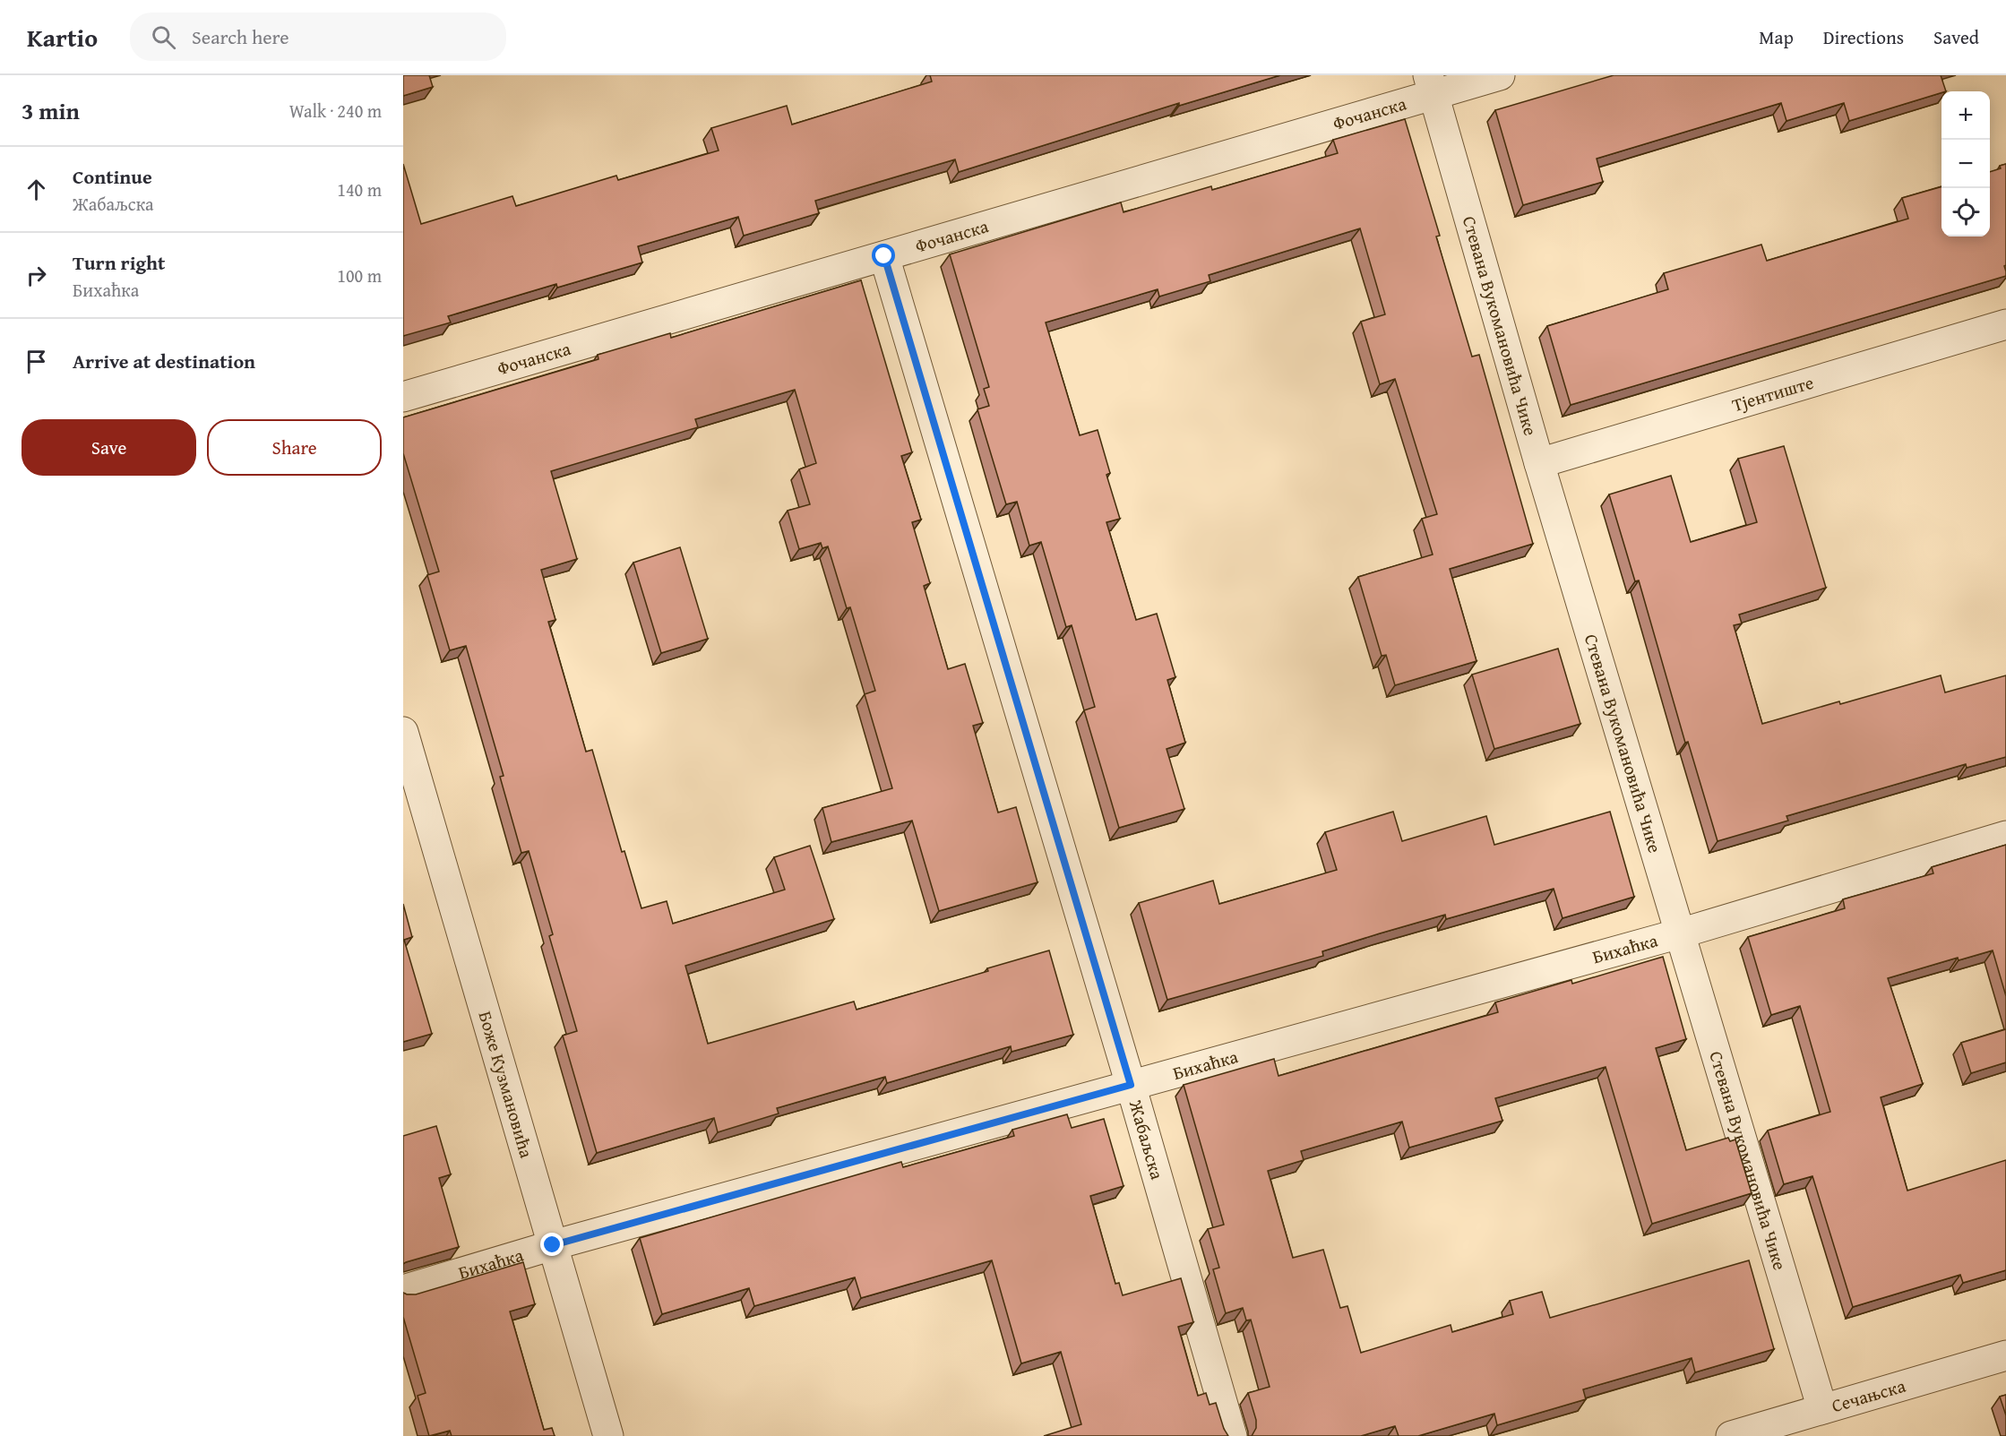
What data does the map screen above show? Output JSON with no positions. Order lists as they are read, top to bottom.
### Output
{
  "streets": {
    "street": [
      "Фочанска",
      "Стевана Вукомановића Чике",
      "Тјентиште",
      "Бихаћка",
      "Боже Кузмановића",
      "Жабаљска",
      "Сечањска"
    ]
  },
  "crossings": [
    ["Фочанска", "Стевана Вукомановића Чике"],
    ["Фочанска", "Жабаљска"],
    ["Стевана Вукомановића Чике", "Тјентиште"],
    ["Стевана Вукомановића Чике", "Бихаћка"],
    ["Стевана Вукомановића Чике", "Сечањска"],
    ["Бихаћка", "Боже Кузмановића"],
    ["Бихаћка", "Жабаљска"]
  ],
  "page": {
    "header": "Kartio",
    "search": "Search here",
    "nav": ["Map", "Directions", "Saved"],
    "heading": ["3 min", "Walk · 240 m"],
    "map_buttons": ["+", "−"],
    "list": [
      ["Continue", "Жабаљска", "140 m"],
      ["Turn right", "Бихаћка", "100 m"],
      "Arrive at destination"
    ],
    "buttons": ["Save", "Share"]
  }
}
